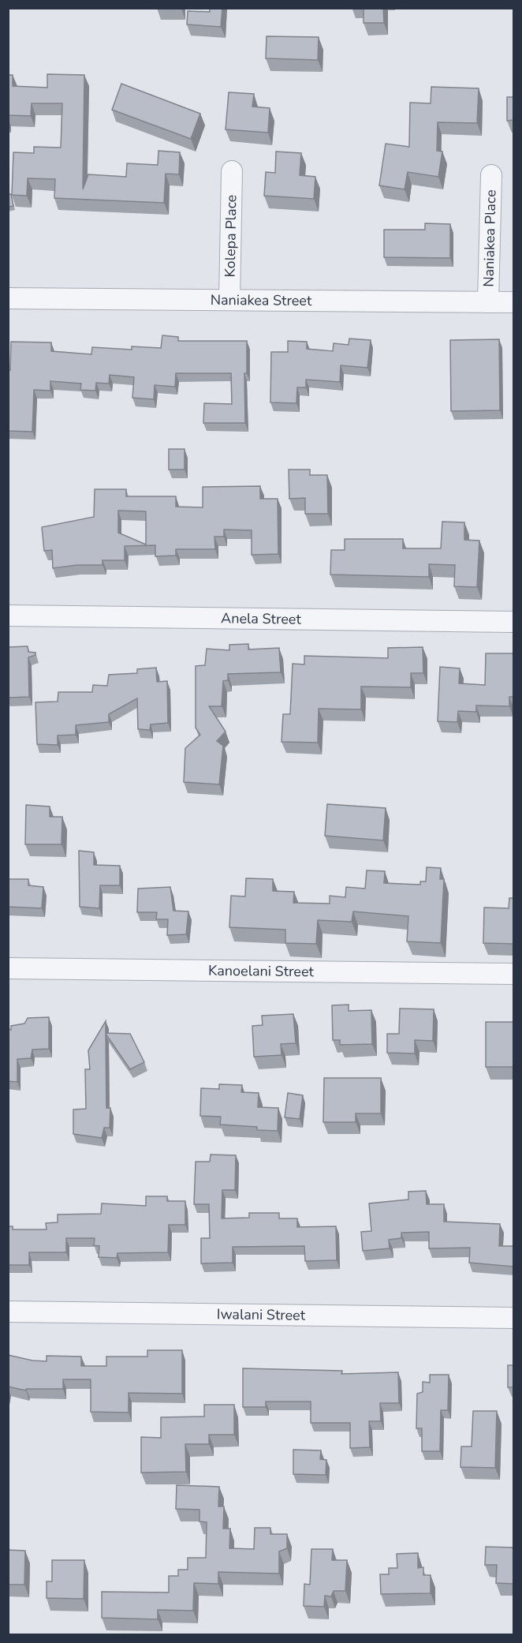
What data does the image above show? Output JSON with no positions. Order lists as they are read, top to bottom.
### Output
{
  "streets": {
    "street": [
      "Kolepa Place",
      "Naniakea Place",
      "Naniakea Street",
      "Anela Street",
      "Kanoelani Street",
      "Iwalani Street"
    ]
  },
  "crossings": [
    ["Kolepa Place", "Naniakea Street"],
    ["Naniakea Place", "Naniakea Street"]
  ]
}
